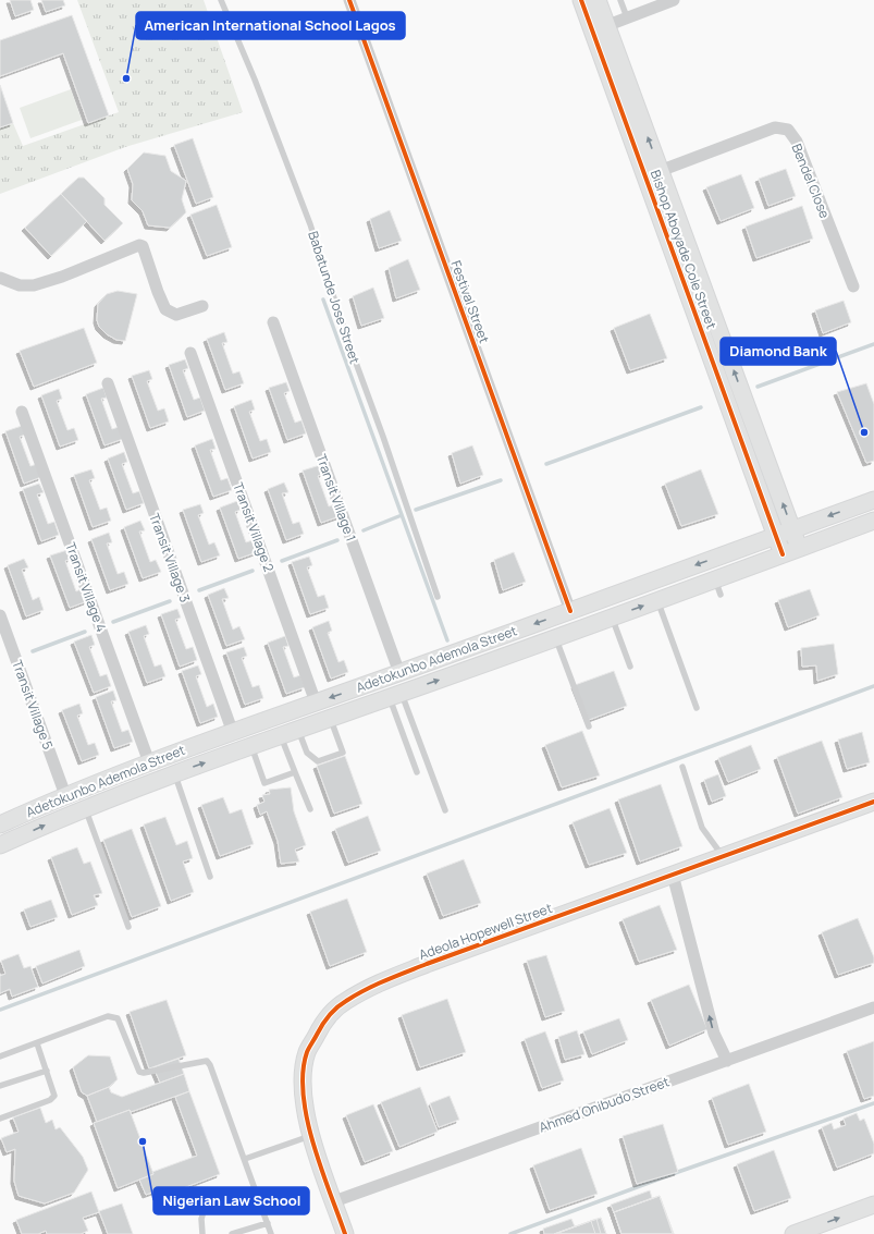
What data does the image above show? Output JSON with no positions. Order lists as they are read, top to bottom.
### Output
{
  "streets": {
    "street": [
      "Bendel Close",
      "Bishop Aboyade Cole Street",
      "Festival Street",
      "Transit Village 1",
      "Transit Village 2",
      "Transit Village 3",
      "Transit Village 4",
      "Adetokunbo Ademola Street",
      "Transit Village 5",
      "Adeola Hopewell Street",
      "Ahmed Onibudo Street"
    ],
    "lane": ["Babatunde Jose Street"]
  },
  "crossings": [
    ["Bendel Close", "Bishop Aboyade Cole Street"],
    ["Bishop Aboyade Cole Street", "Adetokunbo Ademola Street"],
    ["Festival Street", "Adetokunbo Ademola Street"],
    ["Transit Village 1", "Adetokunbo Ademola Street"],
    ["Transit Village 2", "Adetokunbo Ademola Street"],
    ["Transit Village 3", "Adetokunbo Ademola Street"],
    ["Transit Village 4", "Adetokunbo Ademola Street"],
    ["Adetokunbo Ademola Street", "Transit Village 5"],
    ["Adeola Hopewell Street", "Ahmed Onibudo Street"]
  ],
  "places": ["American International School Lagos", "Diamond Bank", "Nigerian Law School"]
}
